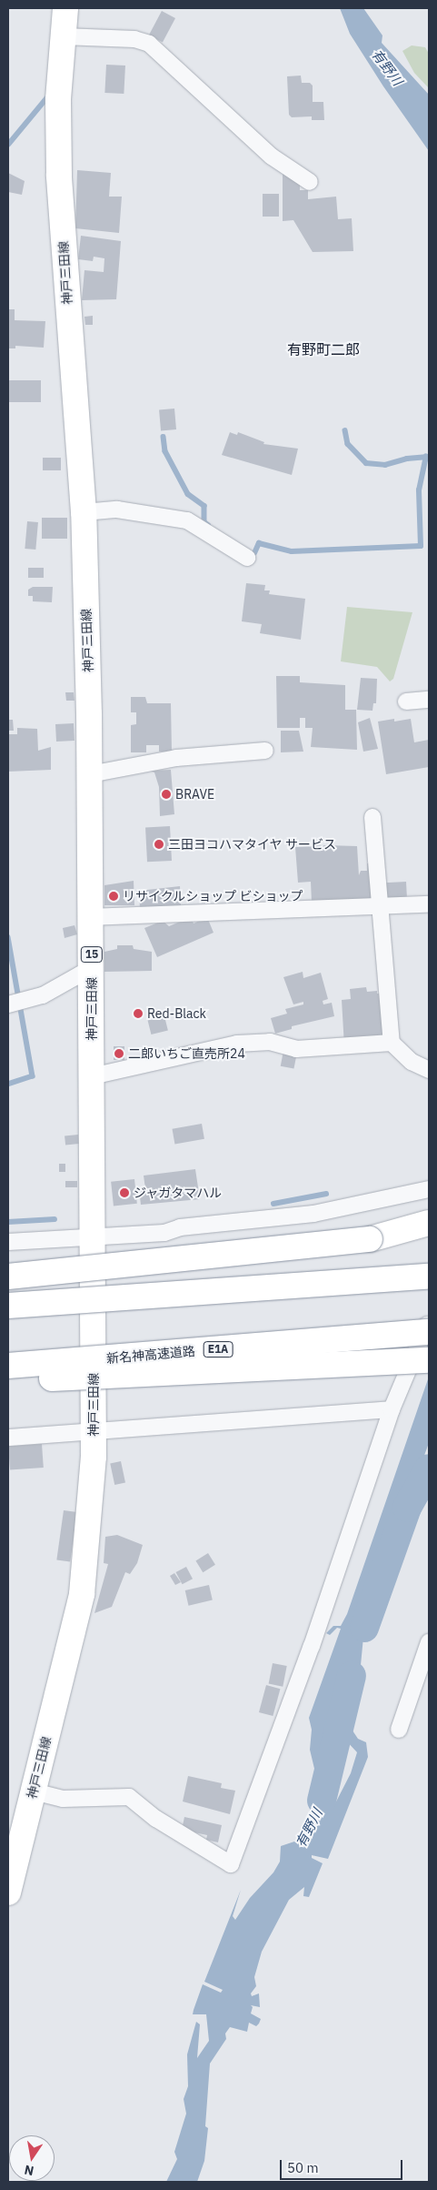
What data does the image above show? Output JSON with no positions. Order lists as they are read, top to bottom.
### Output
{
  "streets": {
    "main road": [
      "神戸三田線",
      "15",
      "E1A",
      "新名神高速道路"
    ]
  },
  "districts": ["有野町二郎"],
  "water": ["有野川"],
  "places": [
    "BRAVE",
    "三田ヨコハマタイヤ サービス",
    "リサイクルショップ ビショップ",
    "Red-Black",
    "二郎いちご直売所24",
    "ジャガタマハル"
  ],
  "scale_bar": "50 m",
  "north": "bottom"
}
